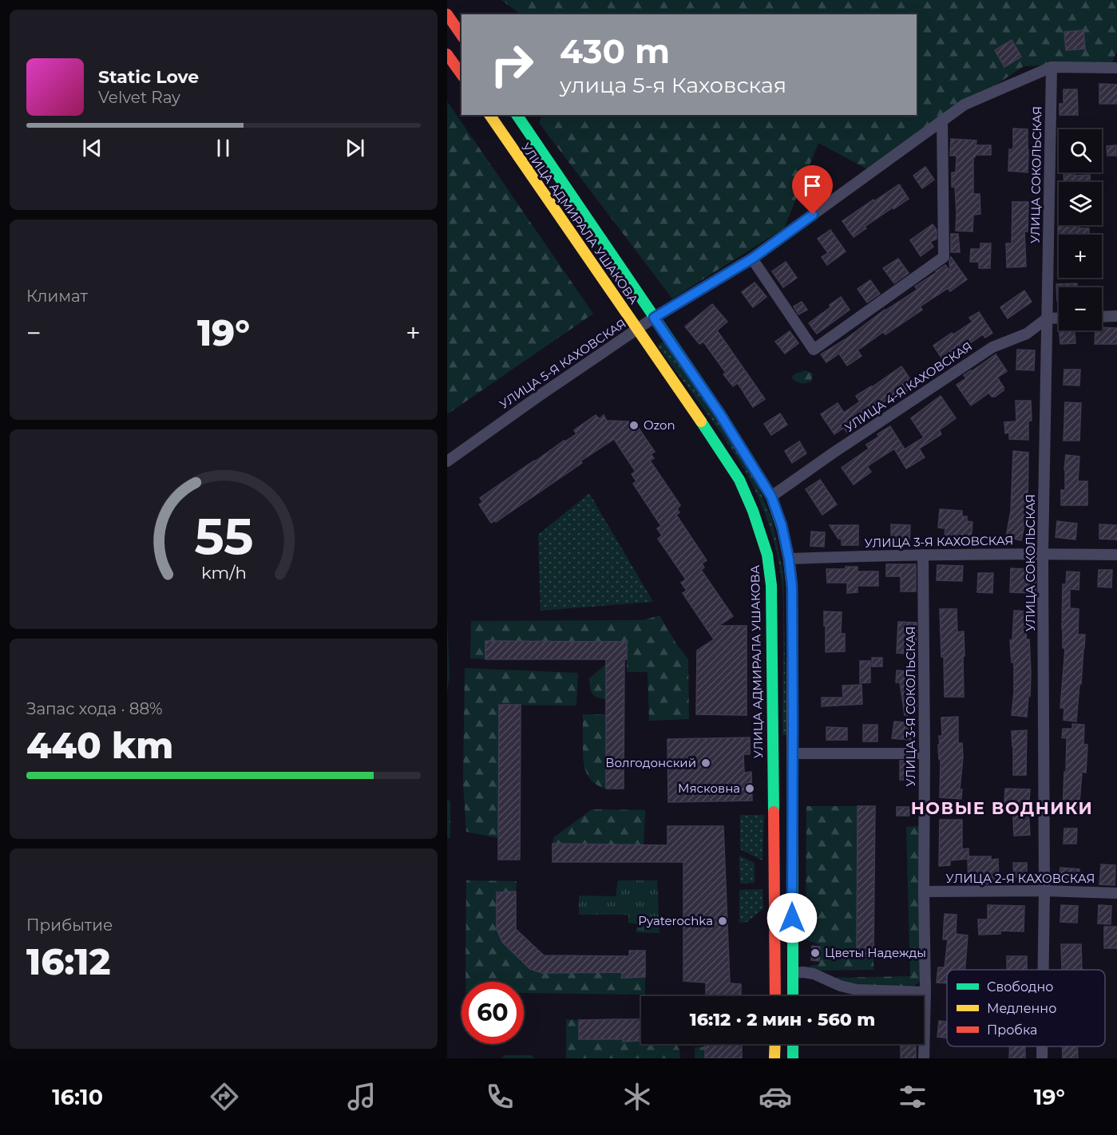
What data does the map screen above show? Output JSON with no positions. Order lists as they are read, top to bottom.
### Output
{
  "streets": {
    "main road": ["УЛИЦА АДМИРАЛА УШАКОВА"],
    "street": [
      "УЛИЦА СОКОЛЬСКАЯ",
      "УЛИЦА 5-Я КАХОВСКАЯ",
      "УЛИЦА 4-Я КАХОВСКАЯ",
      "УЛИЦА 3-Я КАХОВСКАЯ",
      "УЛИЦА 3-Я СОКОЛЬСКАЯ",
      "УЛИЦА 2-Я КАХОВСКАЯ"
    ]
  },
  "crossings": [
    ["УЛИЦА СОКОЛЬСКАЯ", "УЛИЦА 5-Я КАХОВСКАЯ"],
    ["УЛИЦА СОКОЛЬСКАЯ", "УЛИЦА 4-Я КАХОВСКАЯ"],
    ["УЛИЦА СОКОЛЬСКАЯ", "УЛИЦА 3-Я КАХОВСКАЯ"],
    ["УЛИЦА СОКОЛЬСКАЯ", "УЛИЦА 2-Я КАХОВСКАЯ"],
    ["УЛИЦА АДМИРАЛА УШАКОВА", "УЛИЦА 5-Я КАХОВСКАЯ"],
    ["УЛИЦА АДМИРАЛА УШАКОВА", "УЛИЦА 4-Я КАХОВСКАЯ"],
    ["УЛИЦА АДМИРАЛА УШАКОВА", "УЛИЦА 3-Я КАХОВСКАЯ"],
    ["УЛИЦА 3-Я КАХОВСКАЯ", "УЛИЦА 3-Я СОКОЛЬСКАЯ"],
    ["УЛИЦА 3-Я СОКОЛЬСКАЯ", "УЛИЦА 2-Я КАХОВСКАЯ"]
  ],
  "districts": ["НОВЫЕ ВОДНИКИ"],
  "places": [
    "Ozon",
    "Волгодонский",
    "Мясковна",
    "Pyaterochka",
    "Цветы Надежды"
  ],
  "legend": ["Свободно", "Медленно", "Пробка"],
  "page": {
    "turn": ["430 m", "улица 5-я Каховская"],
    "song": ["Static Love", "Velvet Ray"],
    "map_buttons": ["+", "−"],
    "tile": [
      "Климат",
      ["Запас хода · 88%", "440 km"],
      ["Прибытие", "16:12"]
    ],
    "heat": ["−", "19°", "+"],
    "limit": "60",
    "trip": "16:12 · 2 мин · 560 m",
    "tabs": ["16:10", "19°"],
    "gauge": ["55", "km/h"]
  }
}
